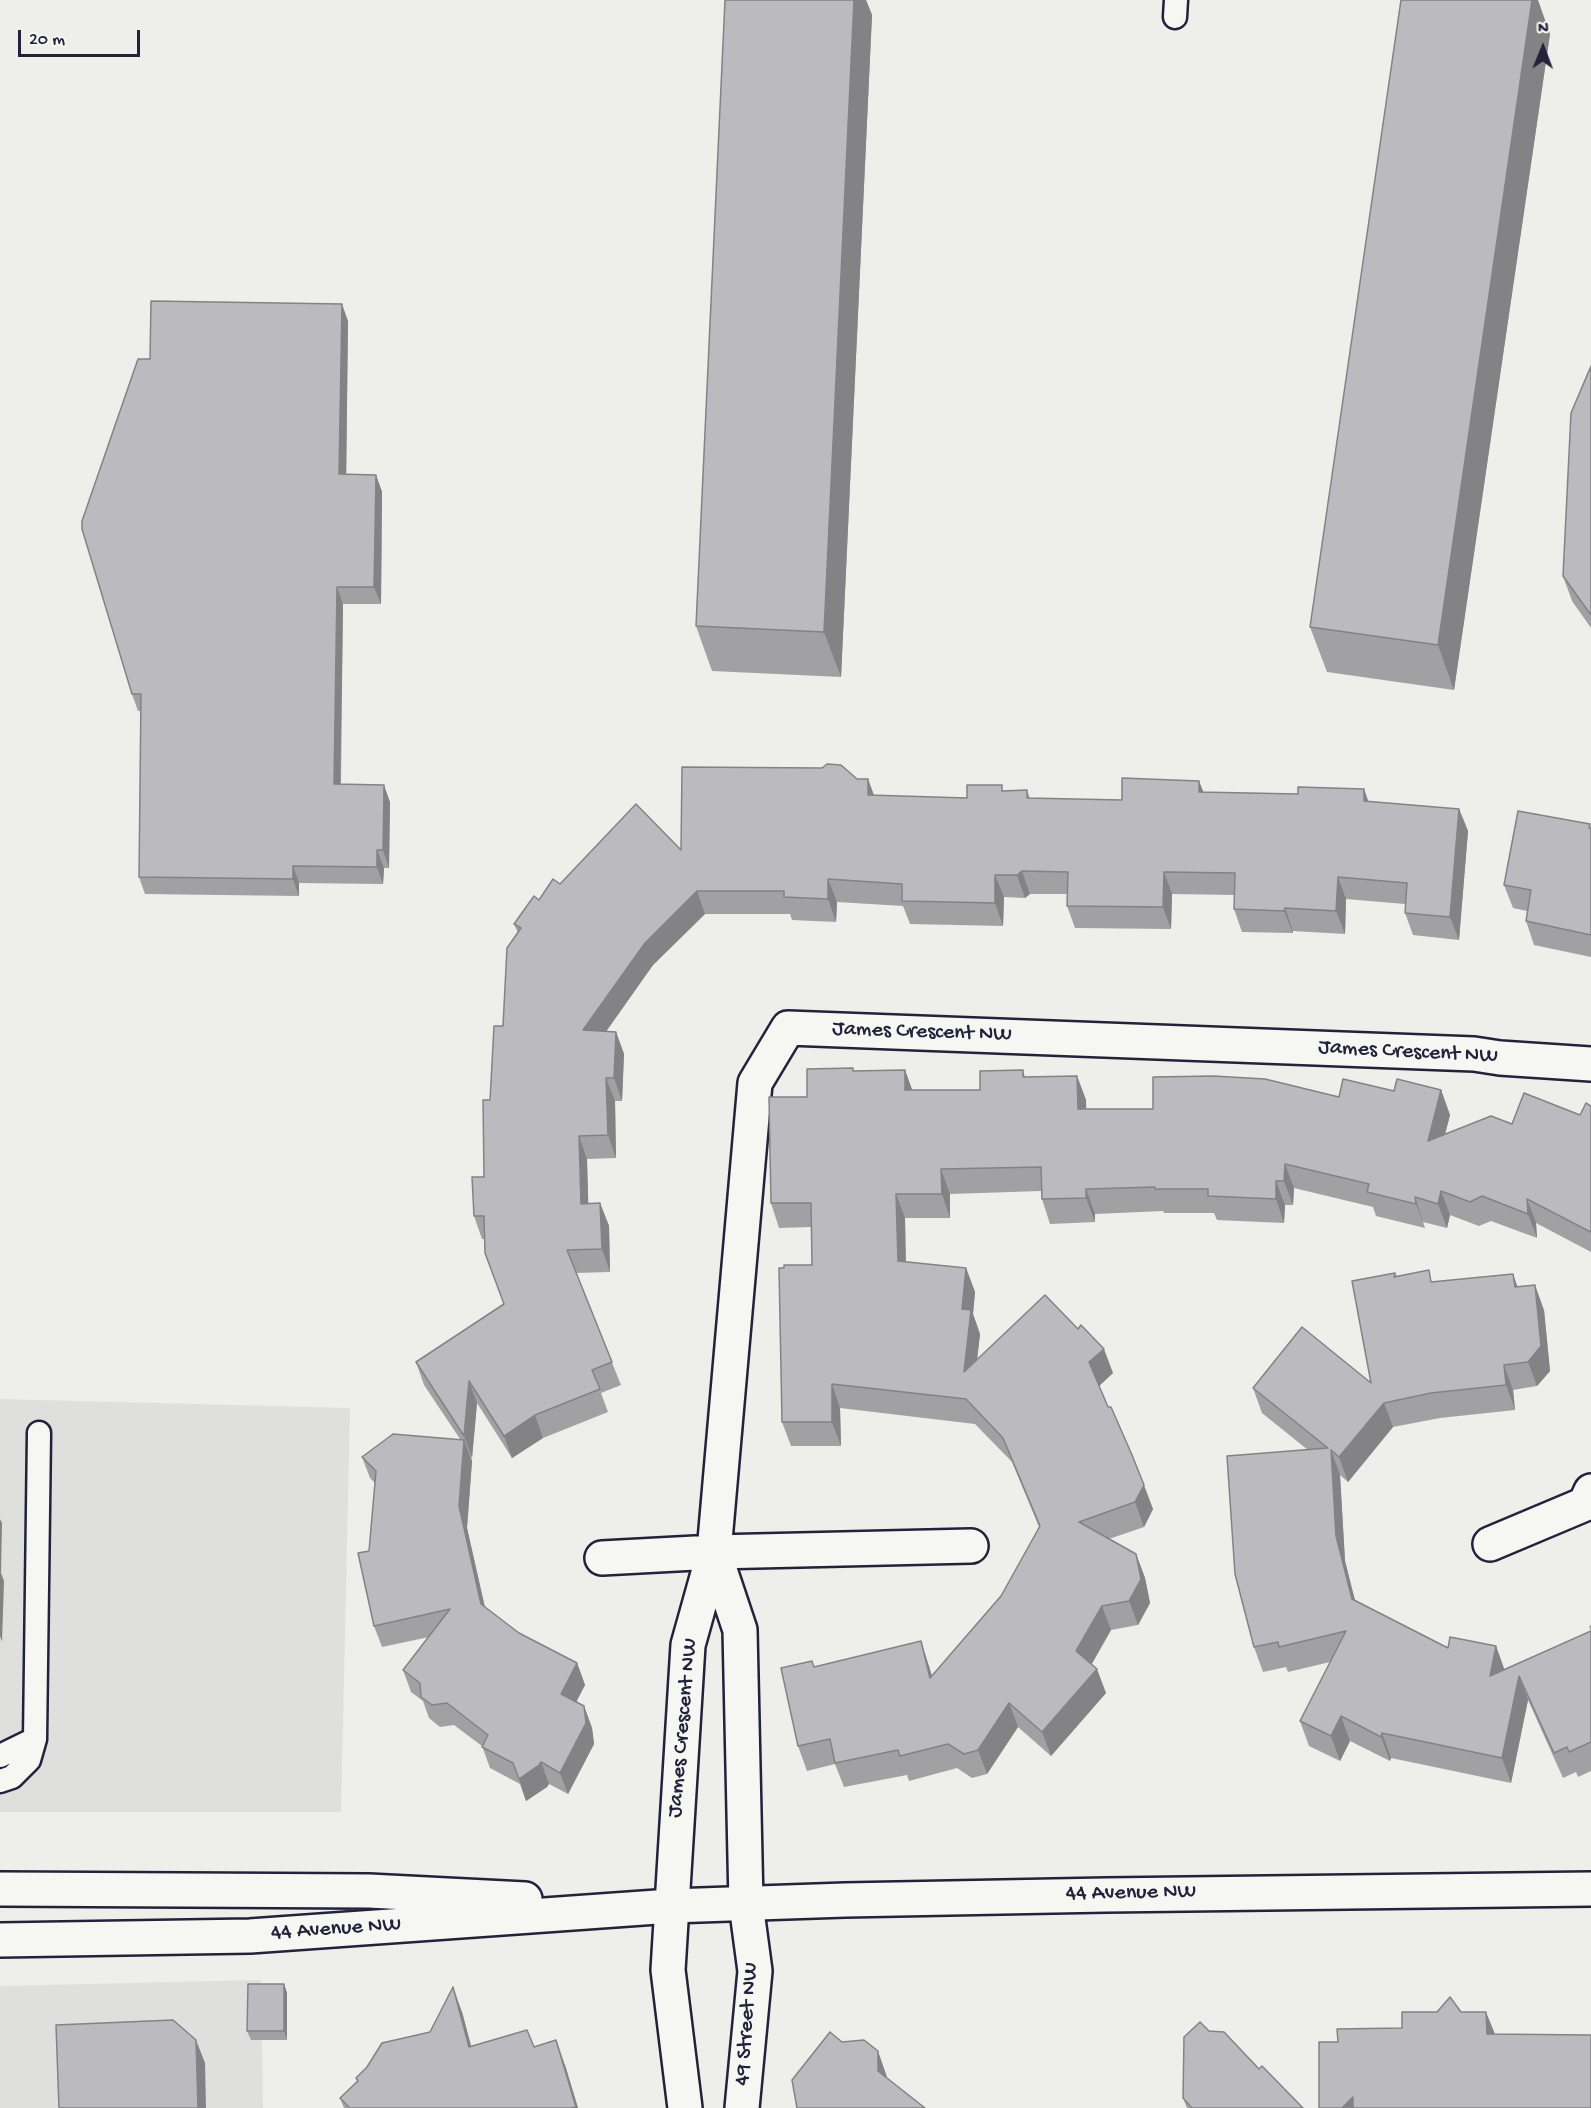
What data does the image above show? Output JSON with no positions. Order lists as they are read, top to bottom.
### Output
{
  "streets": {
    "street": ["James Crescent NW", "44 Avenue NW", "49 Street NW"]
  },
  "crossings": [
    ["James Crescent NW", "44 Avenue NW"],
    ["James Crescent NW", "49 Street NW"],
    ["44 Avenue NW", "49 Street NW"]
  ],
  "scale_bar": "20 m",
  "north": "top"
}
